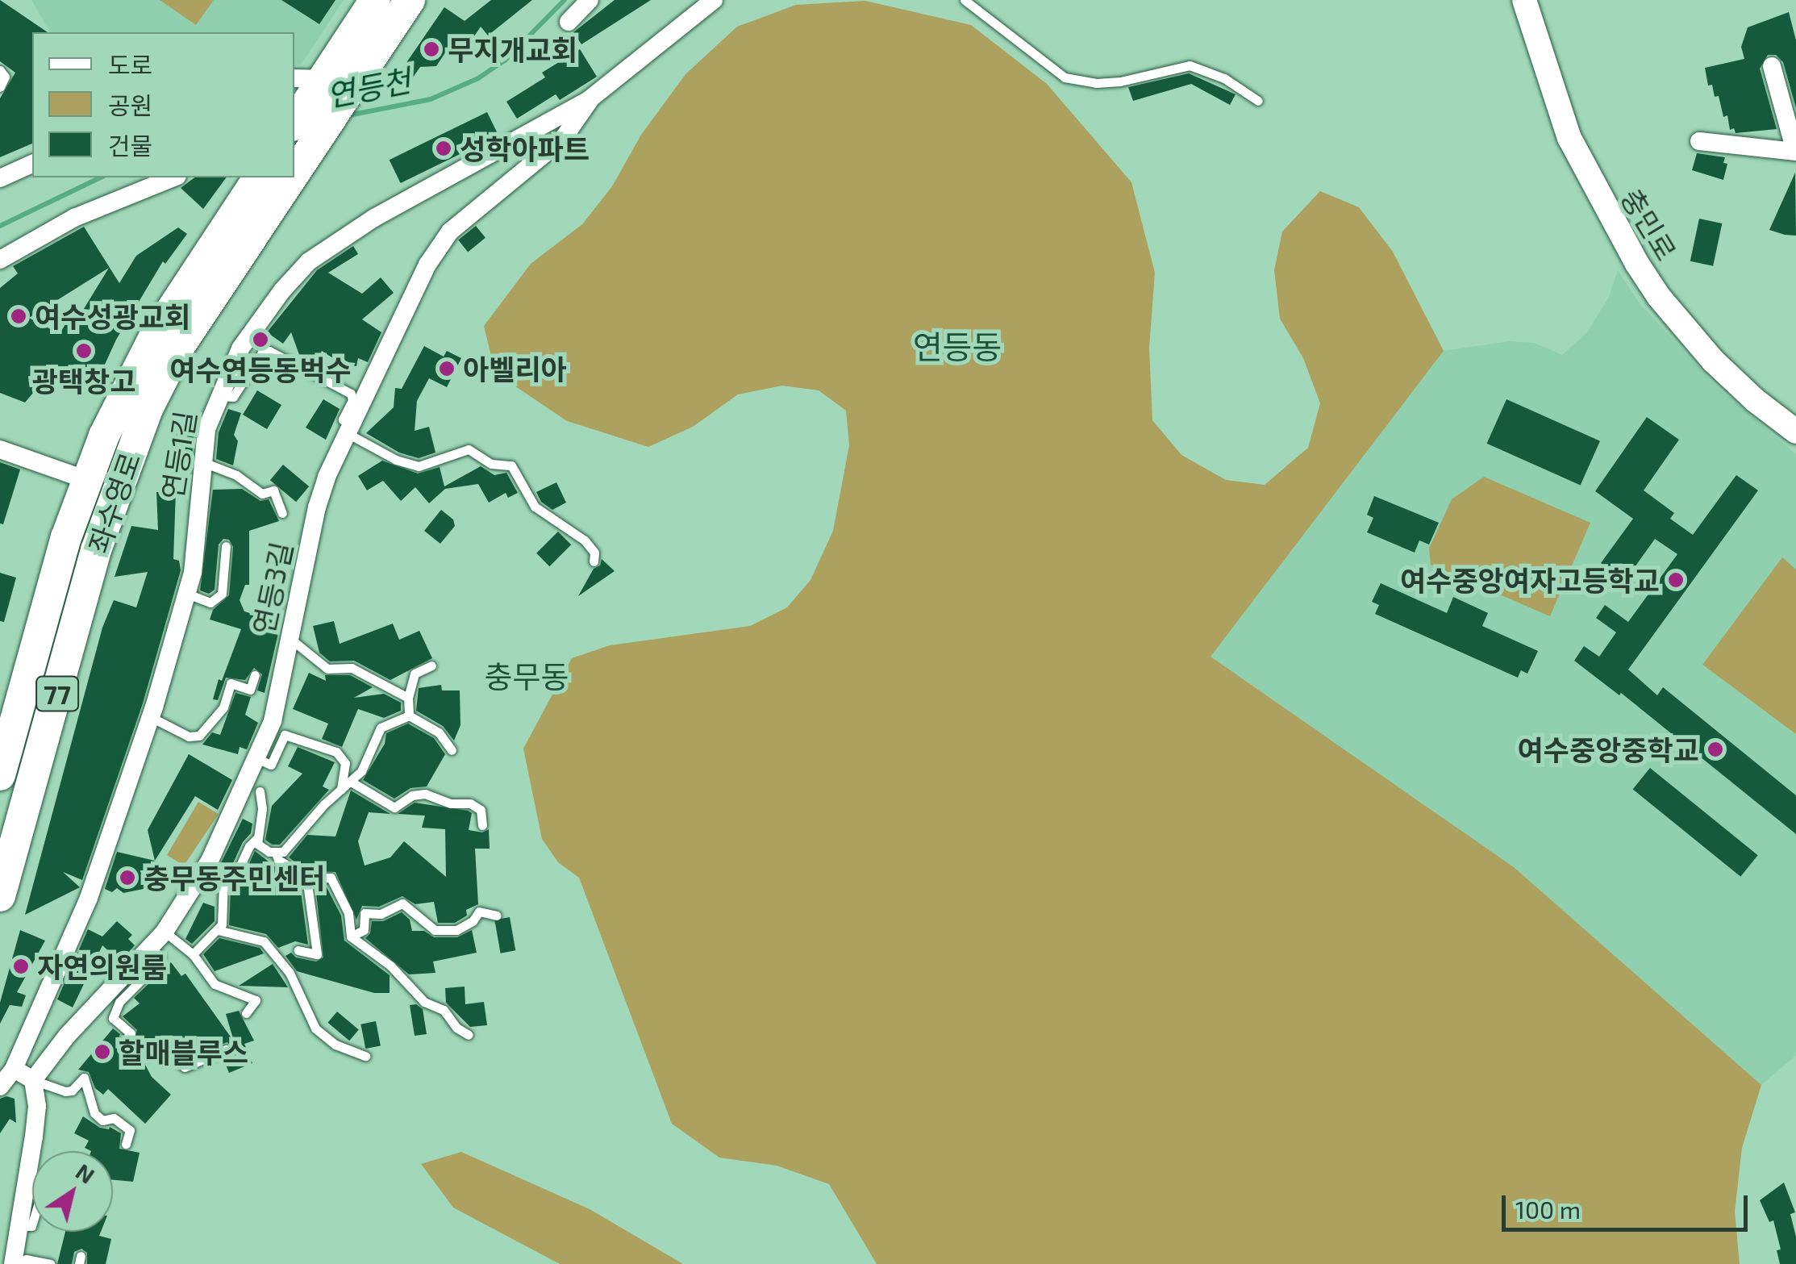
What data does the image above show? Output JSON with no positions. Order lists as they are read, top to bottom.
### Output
{
  "streets": {
    "main road": ["좌수영로", "77"],
    "street": ["충민로", "연등1길", "연등3길"]
  },
  "crossings": [
    ["연등1길", "연등3길"]
  ],
  "districts": ["연등동", "충무동"],
  "water": ["연등천"],
  "places": [
    "무지개교회",
    "성학아파트",
    "여수성광교회",
    "여수연등동벅수",
    "광택창고",
    "아벨리아",
    "여수중앙여자고등학교",
    "여수중앙중학교",
    "충무동주민센터",
    "자연의원룸",
    "할매블루스"
  ],
  "legend": ["도로", "공원", "건물"],
  "scale_bar": "100 m",
  "north": "top right"
}
